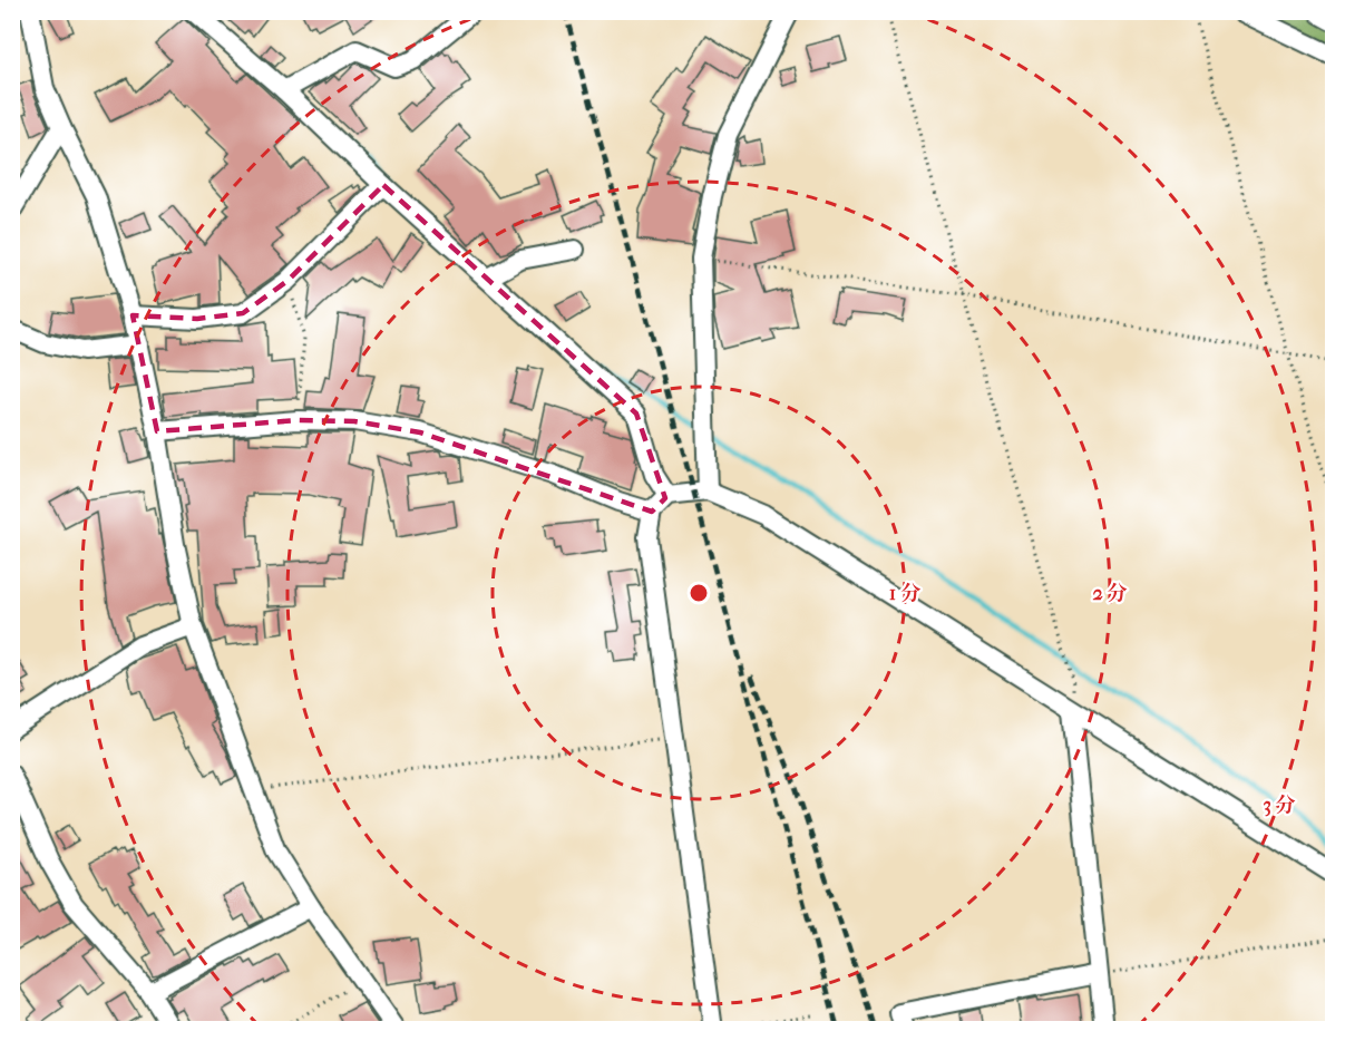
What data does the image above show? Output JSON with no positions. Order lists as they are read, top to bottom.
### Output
{
  "rings": ["1 分", "2 分", "3 分"]
}
